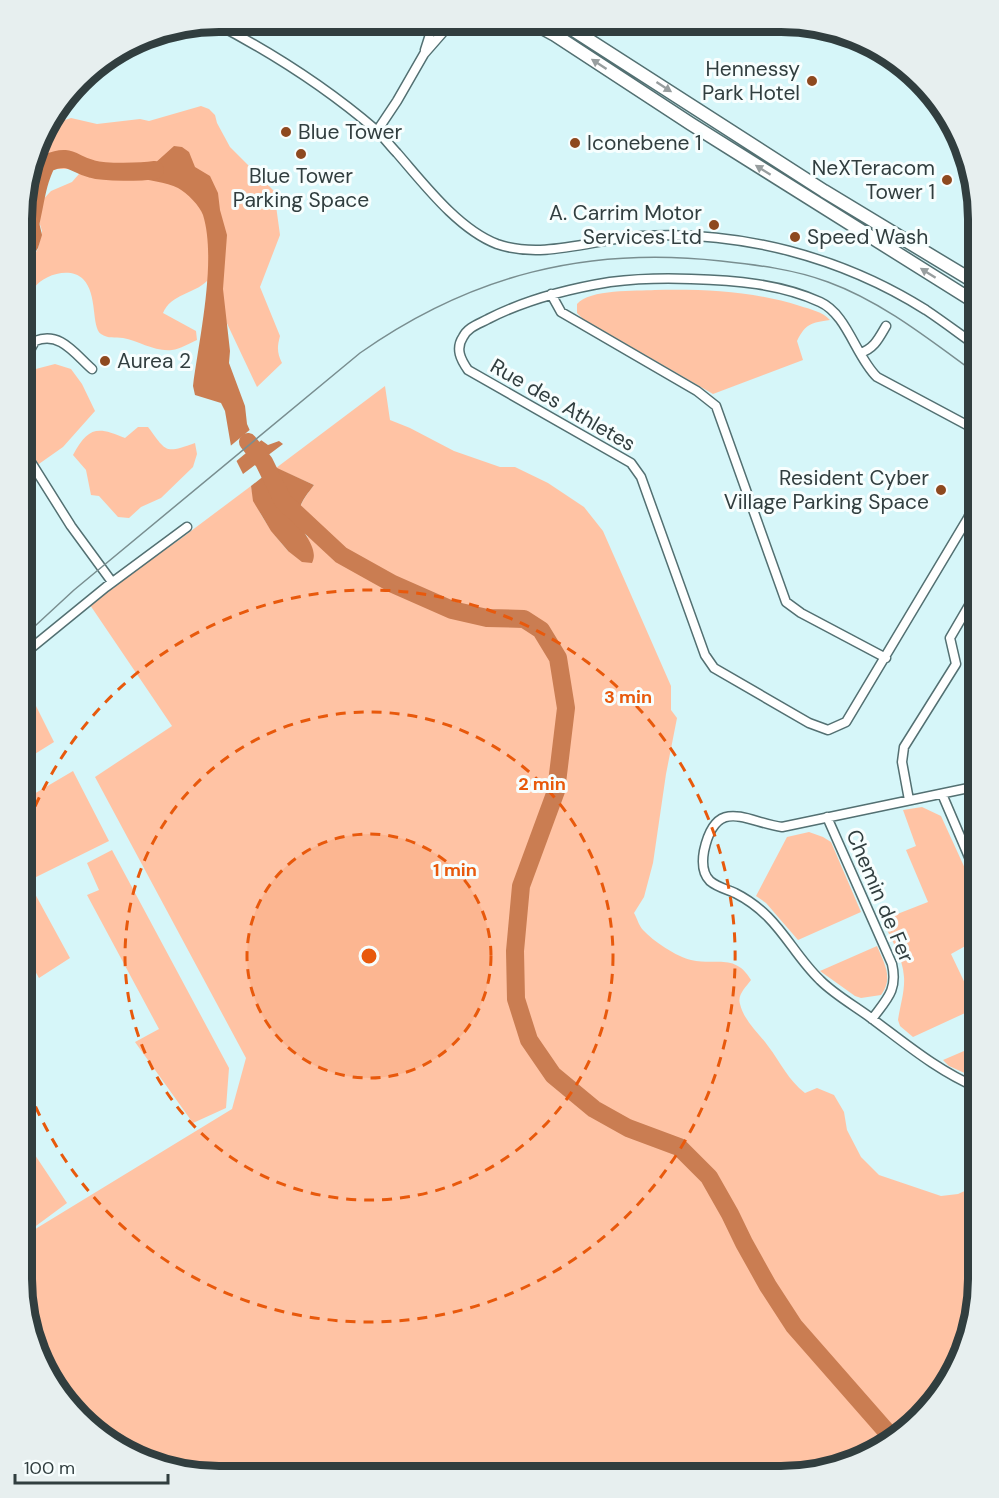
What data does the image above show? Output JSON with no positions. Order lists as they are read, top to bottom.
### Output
{
  "streets": {
    "street": ["Rue des Athletes", "Chemin de Fer"]
  },
  "places": [
    "Hennessy Park Hotel",
    "Blue Tower",
    "Iconebene 1",
    "Blue Tower Parking Space",
    "NeXTeracom Tower 1",
    "A. Carrim Motor Services Ltd",
    "Speed Wash",
    "Aurea 2",
    "Resident Cyber Village Parking Space"
  ],
  "scale_bar": "100 m",
  "rings": ["3 min", "2 min", "1 min"]
}
